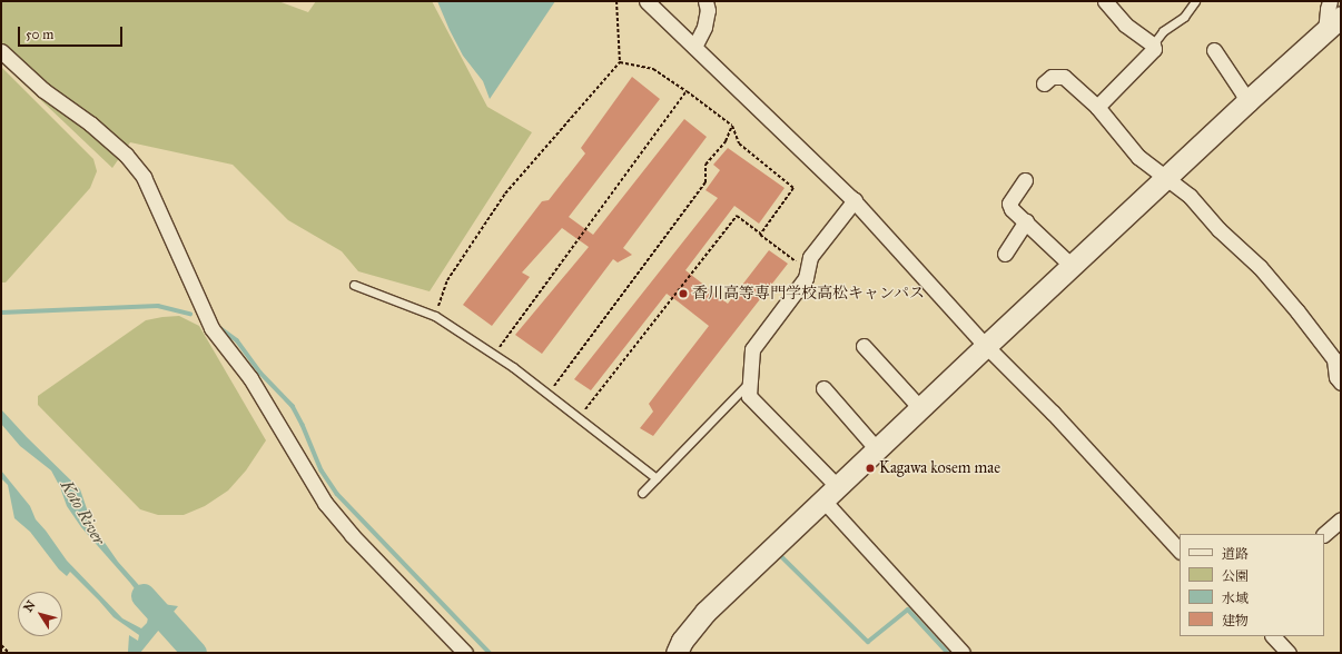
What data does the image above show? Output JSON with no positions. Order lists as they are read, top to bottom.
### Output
{
  "water": ["Koto River"],
  "places": ["香川高等専門学校高松キャンパス", "Kagawa kosem mae"],
  "legend": [
    "道路",
    "公園",
    "水域",
    "建物"
  ],
  "scale_bar": "50 m",
  "north": "top left"
}
